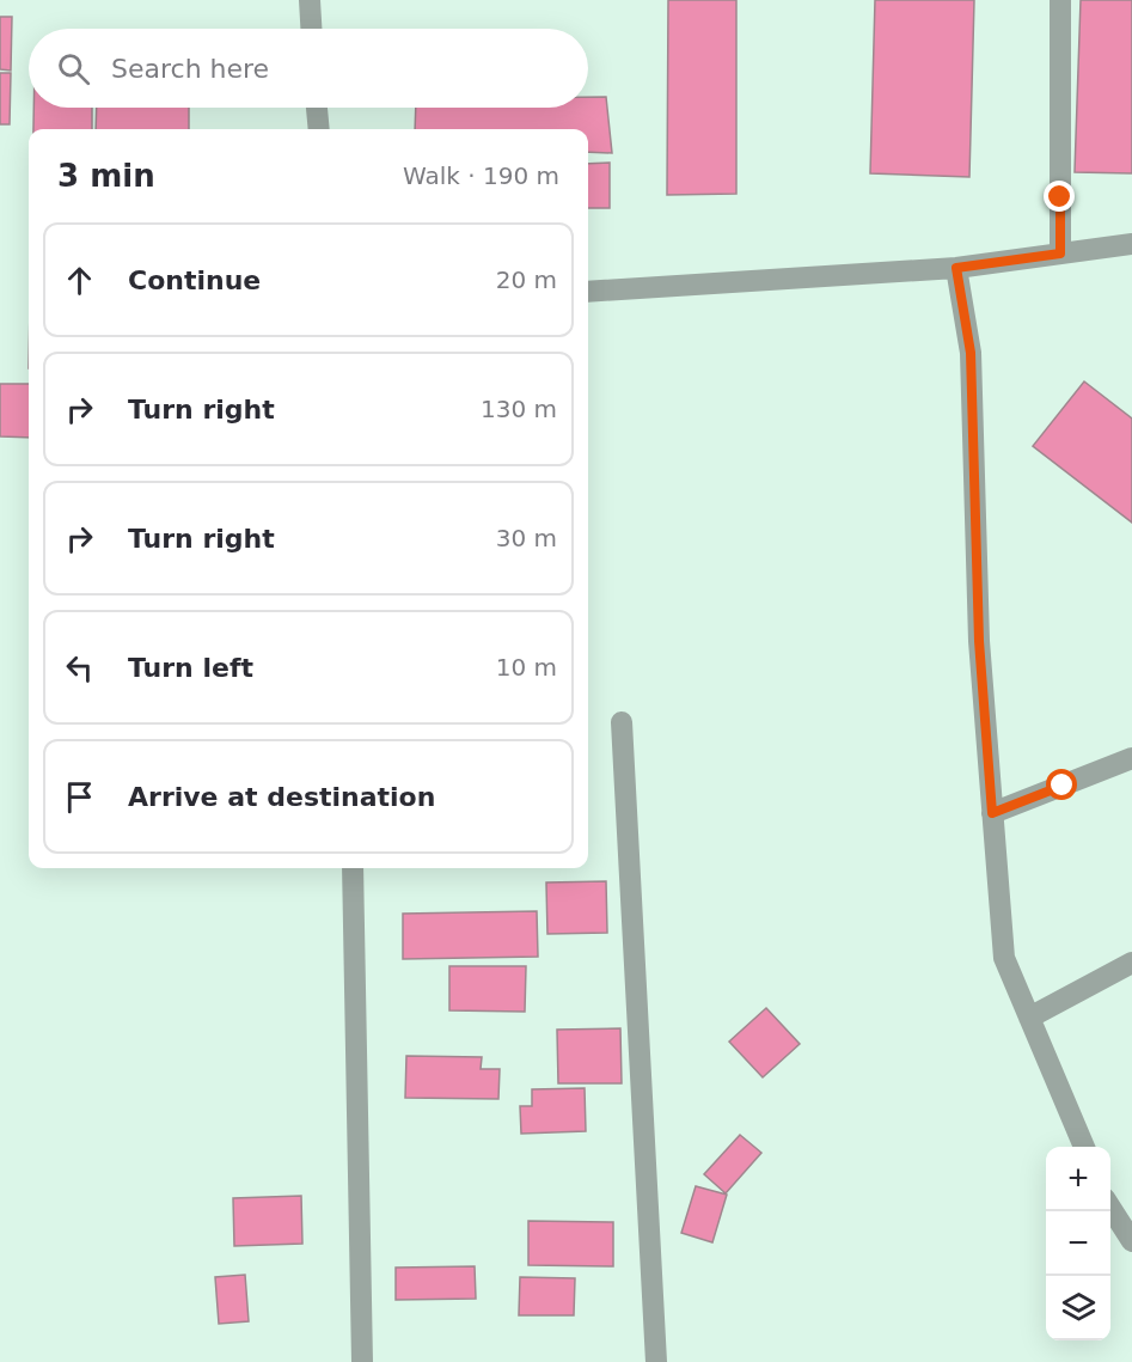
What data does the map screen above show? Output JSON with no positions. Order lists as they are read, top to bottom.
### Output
{
  "page": {
    "search": "Search here",
    "heading": ["3 min", "Walk · 190 m"],
    "list": [
      ["Continue", "20 m"],
      ["Turn right", "130 m"],
      ["Turn right", "30 m"],
      ["Turn left", "10 m"],
      "Arrive at destination"
    ],
    "map_buttons": ["+", "−"]
  }
}
